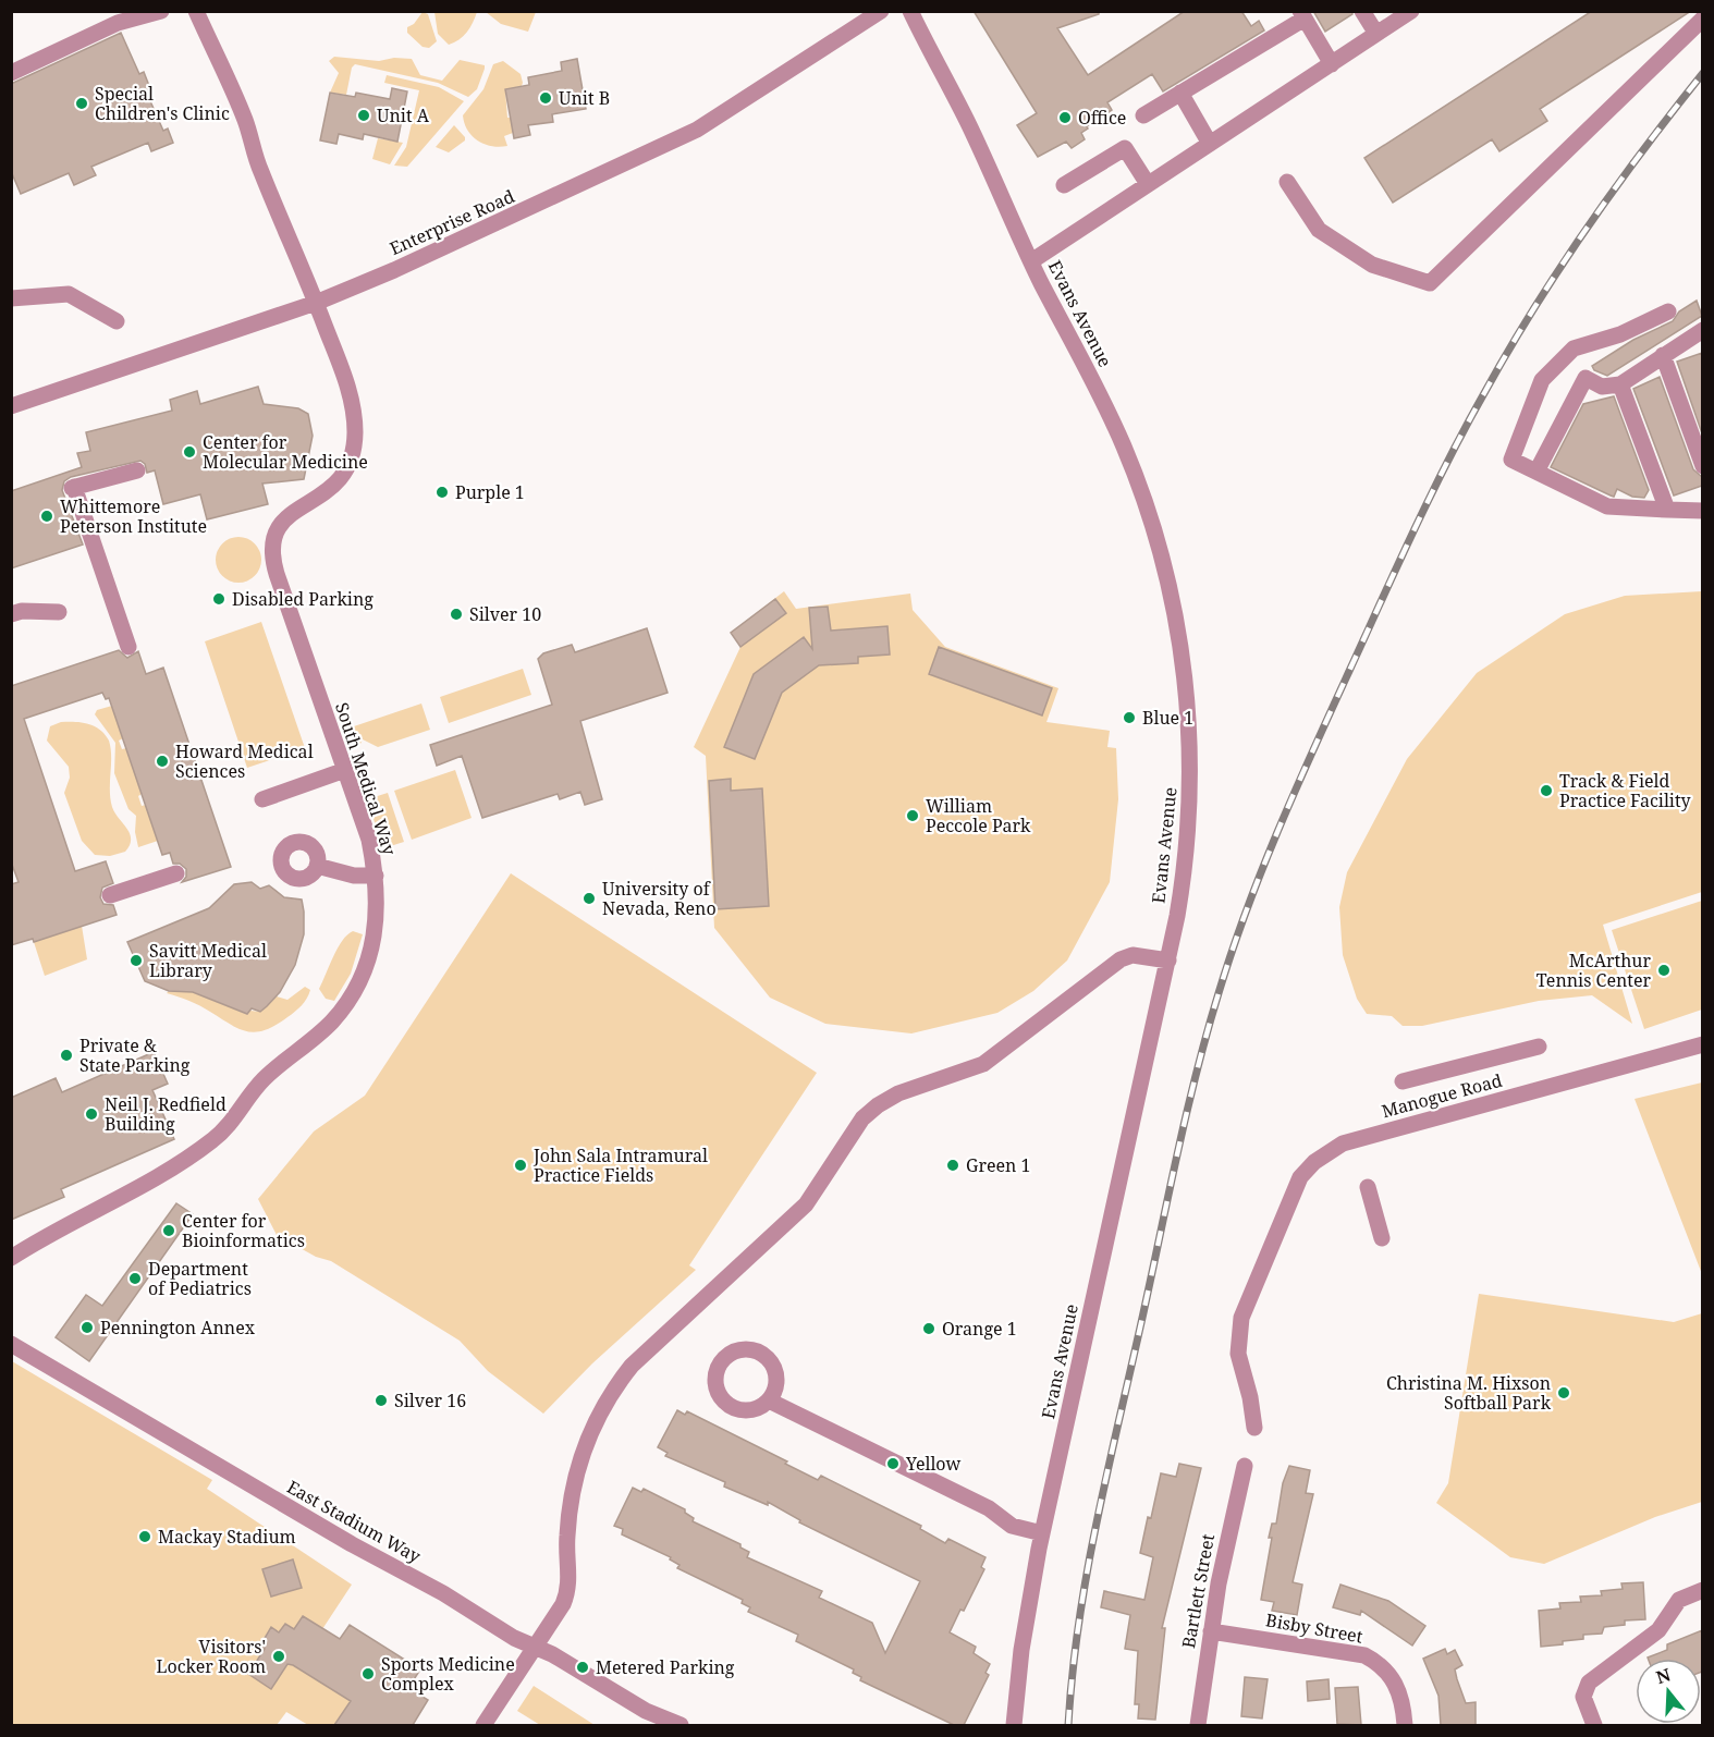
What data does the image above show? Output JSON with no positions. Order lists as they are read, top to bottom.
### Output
{
  "streets": {
    "street": [
      "Enterprise Road",
      "Evans Avenue",
      "South Medical Way",
      "Manogue Road",
      "East Stadium Way",
      "Bartlett Street",
      "Bisby Street"
    ]
  },
  "crossings": [
    ["Enterprise Road", "South Medical Way"],
    ["Bartlett Street", "Bisby Street"]
  ],
  "places": [
    "Unit B",
    "Special Children's Clinic",
    "Unit A",
    "Office",
    "Center for Molecular Medicine",
    "Purple 1",
    "Whittemore Peterson Institute",
    "Disabled Parking",
    "Silver 10",
    "Blue 1",
    "Howard Medical Sciences",
    "Track & Field Practice Facility",
    "William Peccole Park",
    "University of Nevada, Reno",
    "Savitt Medical Library",
    "McArthur Tennis Center",
    "Private & State Parking",
    "Neil J. Redfield Building",
    "John Sala Intramural Practice Fields",
    "Green 1",
    "Center for Bioinformatics",
    "Department of Pediatrics",
    "Pennington Annex",
    "Orange 1",
    "Christina M. Hixson Softball Park",
    "Silver 16",
    "Yellow",
    "Mackay Stadium",
    "Visitors' Locker Room",
    "Metered Parking",
    "Sports Medicine Complex"
  ],
  "north": "top"
}
